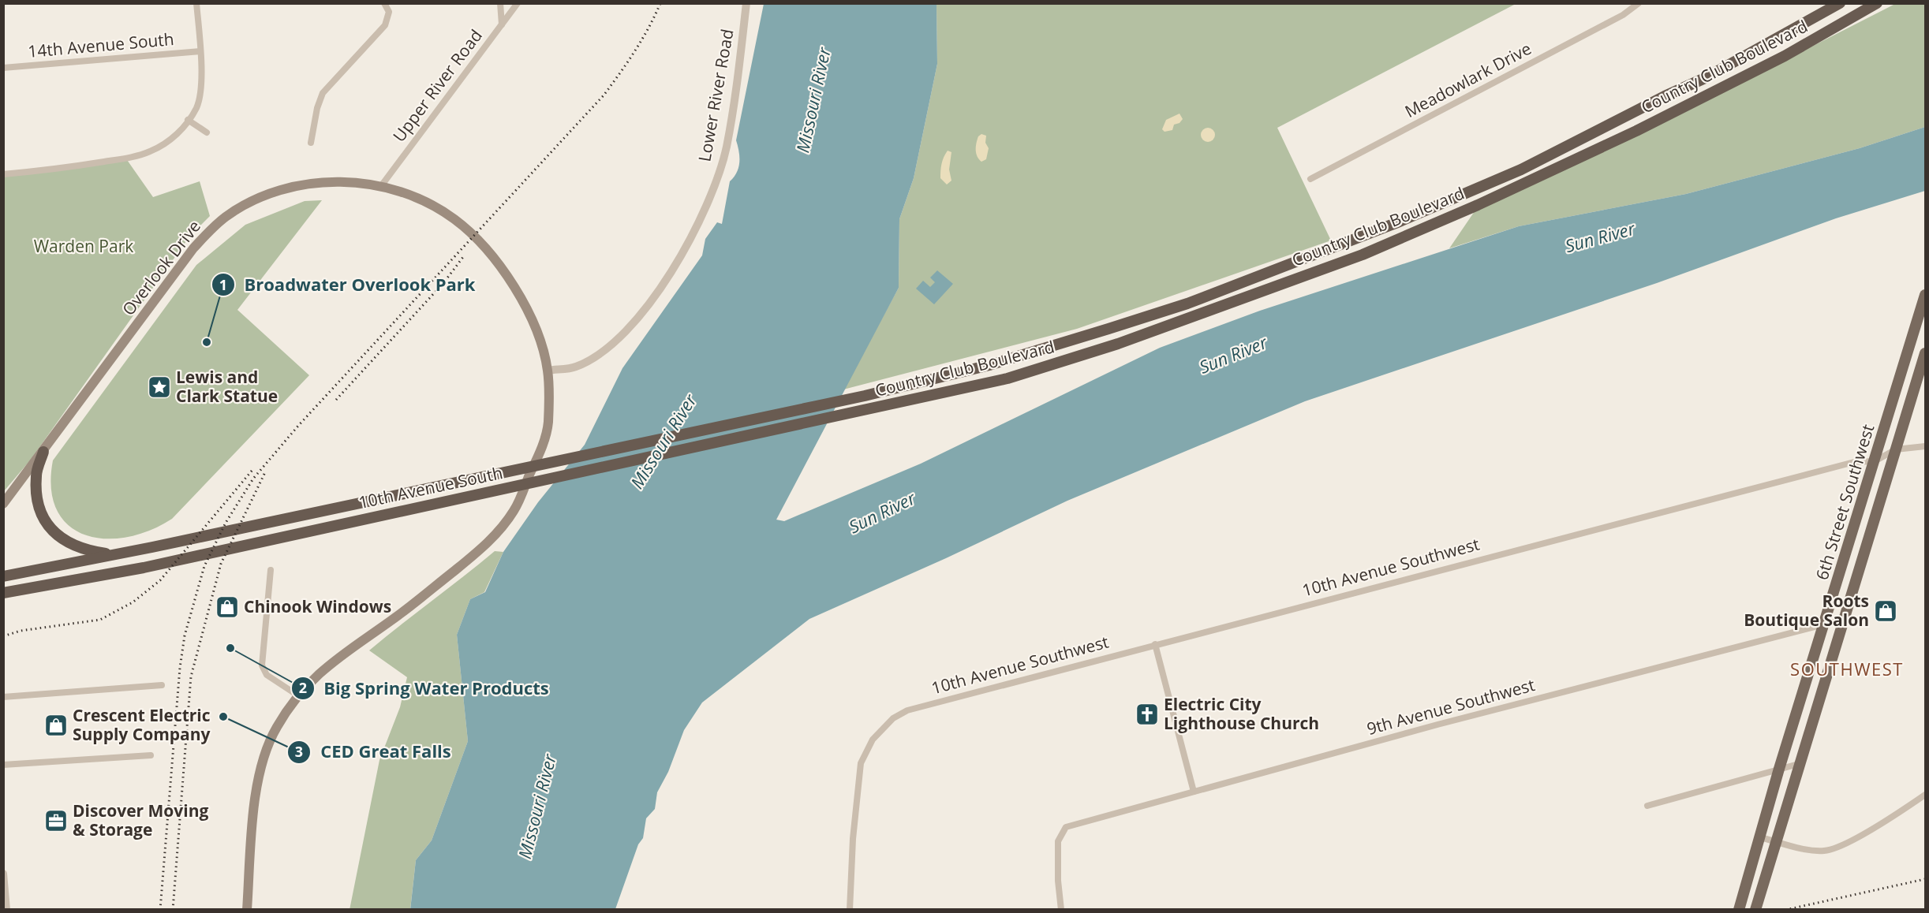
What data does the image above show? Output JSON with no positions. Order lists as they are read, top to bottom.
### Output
{
  "streets": {
    "highway": ["Country Club Boulevard", "10th Avenue South"],
    "main road": ["Overlook Drive", "6th Street Southwest"],
    "street": [
      "14th Avenue South",
      "Meadowlark Drive",
      "Upper River Road",
      "Lower River Road",
      "10th Avenue Southwest",
      "9th Avenue Southwest"
    ]
  },
  "crossings": [
    ["Country Club Boulevard", "10th Avenue South"],
    ["Upper River Road", "Overlook Drive"],
    ["Lower River Road", "Overlook Drive"],
    ["6th Street Southwest", "10th Avenue Southwest"],
    ["6th Street Southwest", "9th Avenue Southwest"]
  ],
  "districts": ["SOUTHWEST"],
  "water": ["Missouri River", "Sun River"],
  "parks": ["Warden Park"],
  "places": {
    "other": ["Broadwater Overlook Park", "Big Spring Water Products", "CED Great Falls"],
    "place": ["Lewis and Clark Statue"],
    "shop": ["Chinook Windows", "Roots Boutique Salon", "Crescent Electric Supply Company"],
    "church": ["Electric City Lighthouse Church"],
    "office": ["Discover Moving & Storage"]
  }
}
